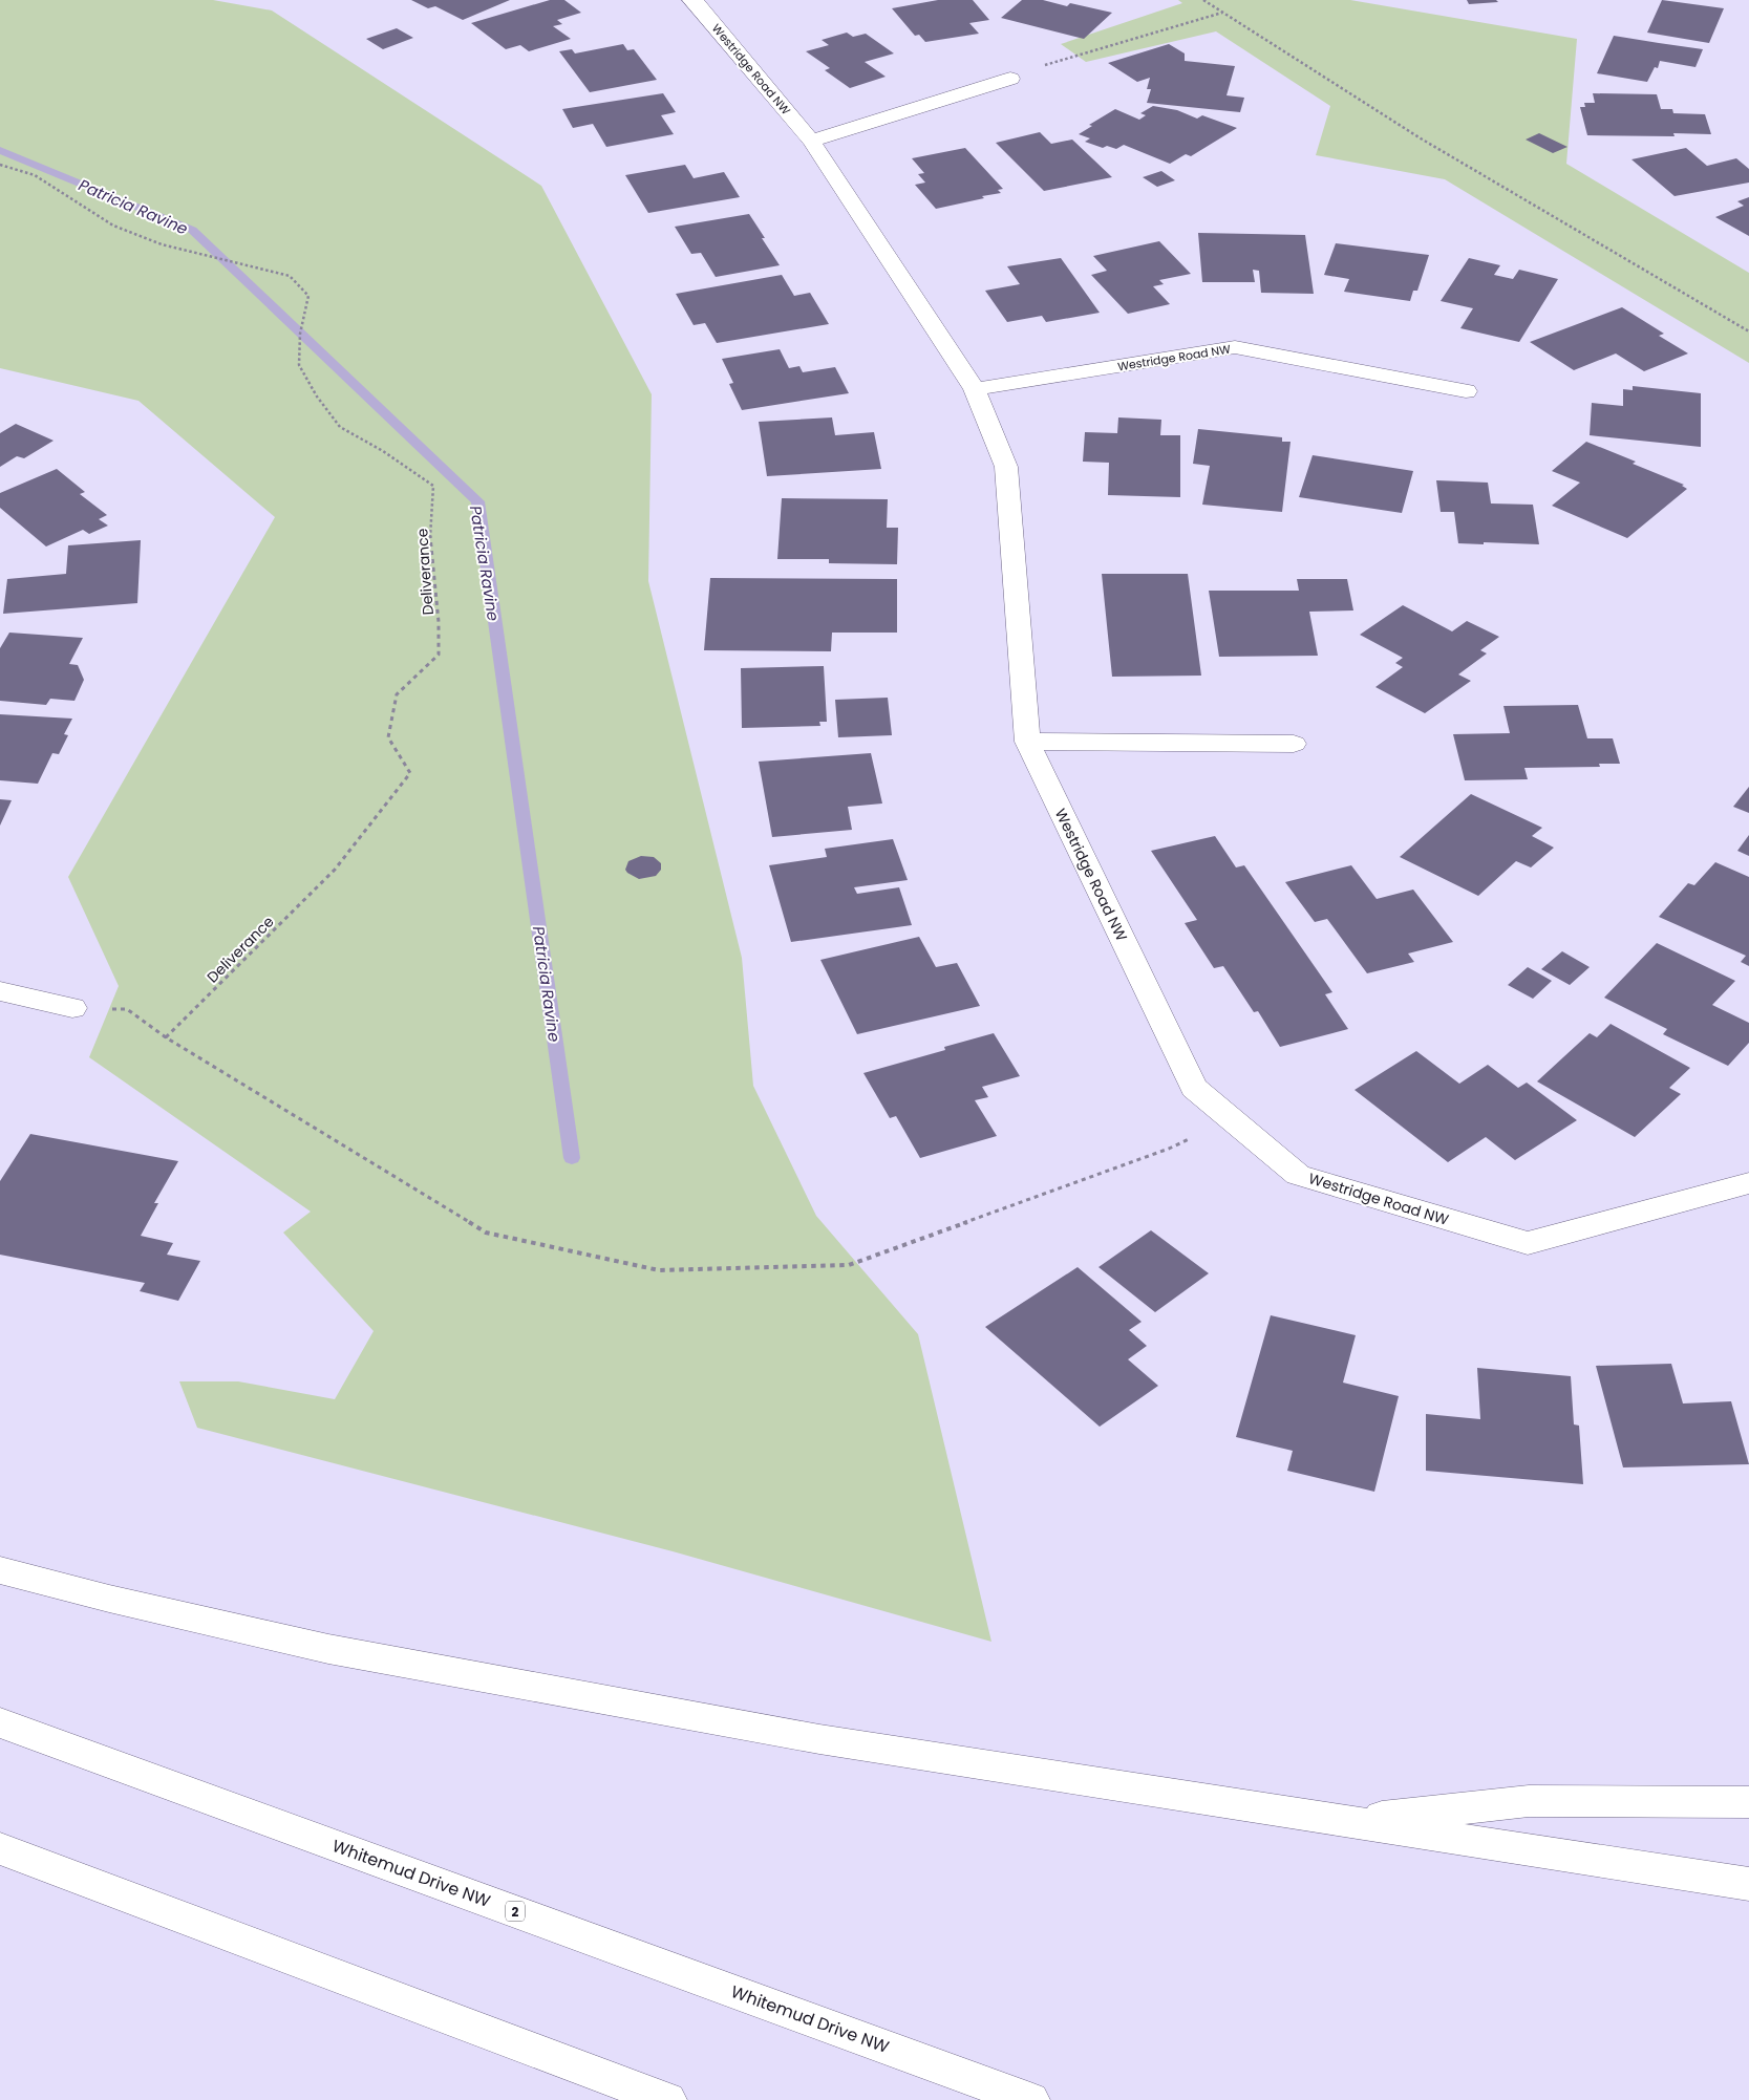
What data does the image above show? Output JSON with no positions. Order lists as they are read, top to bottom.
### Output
{
  "streets": {
    "main road": ["Westridge Road NW", "Whitemud Drive NW", "2"],
    "path": ["Deliverance"]
  },
  "water": ["Patricia Ravine"]
}
